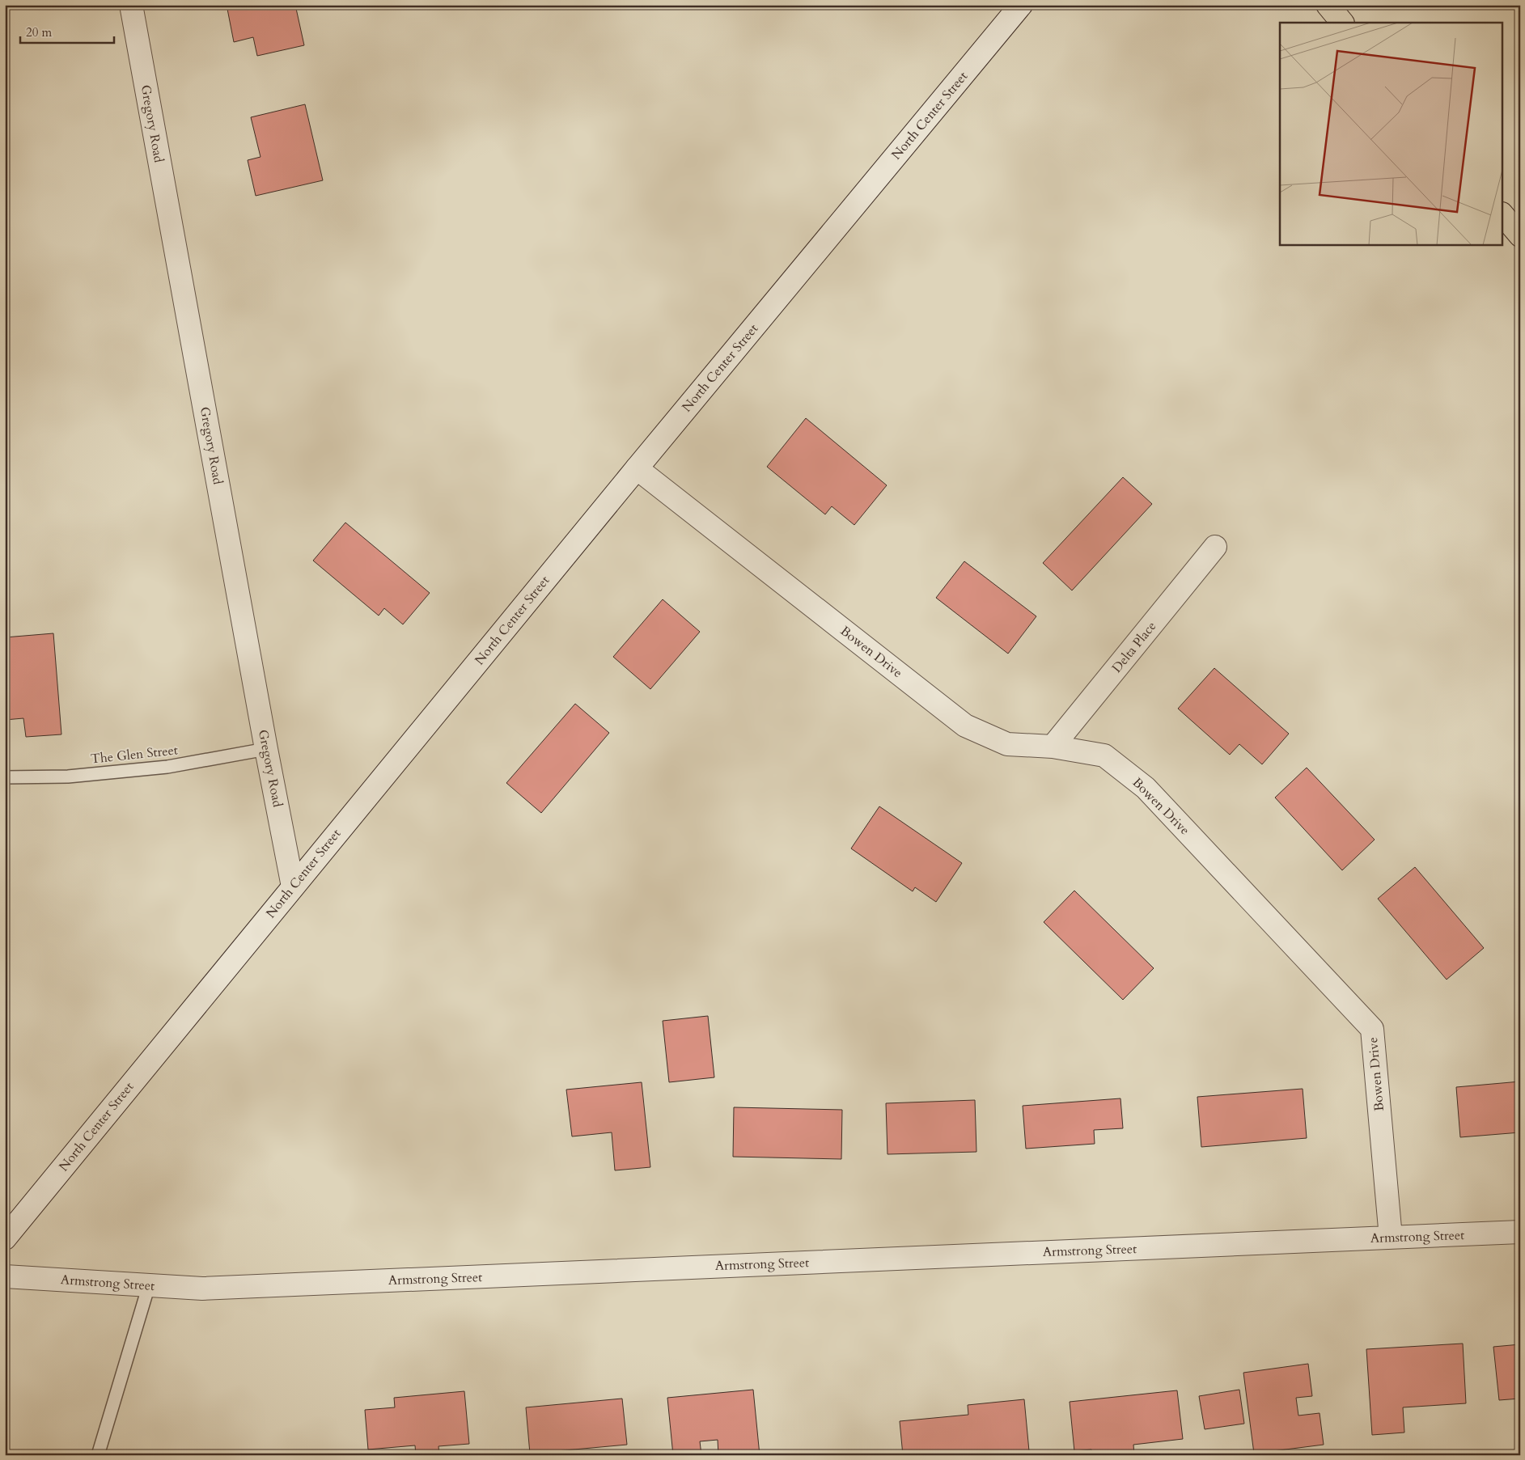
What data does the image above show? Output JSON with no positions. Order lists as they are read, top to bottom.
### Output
{
  "streets": {
    "street": [
      "North Center Street",
      "Gregory Road",
      "Delta Place",
      "Bowen Drive",
      "Armstrong Street"
    ],
    "lane": ["The Glen Street"]
  },
  "crossings": [
    ["North Center Street", "Gregory Road"],
    ["North Center Street", "Bowen Drive"],
    ["Gregory Road", "The Glen Street"],
    ["Delta Place", "Bowen Drive"],
    ["Bowen Drive", "Armstrong Street"]
  ],
  "scale_bar": "20 m"
}
